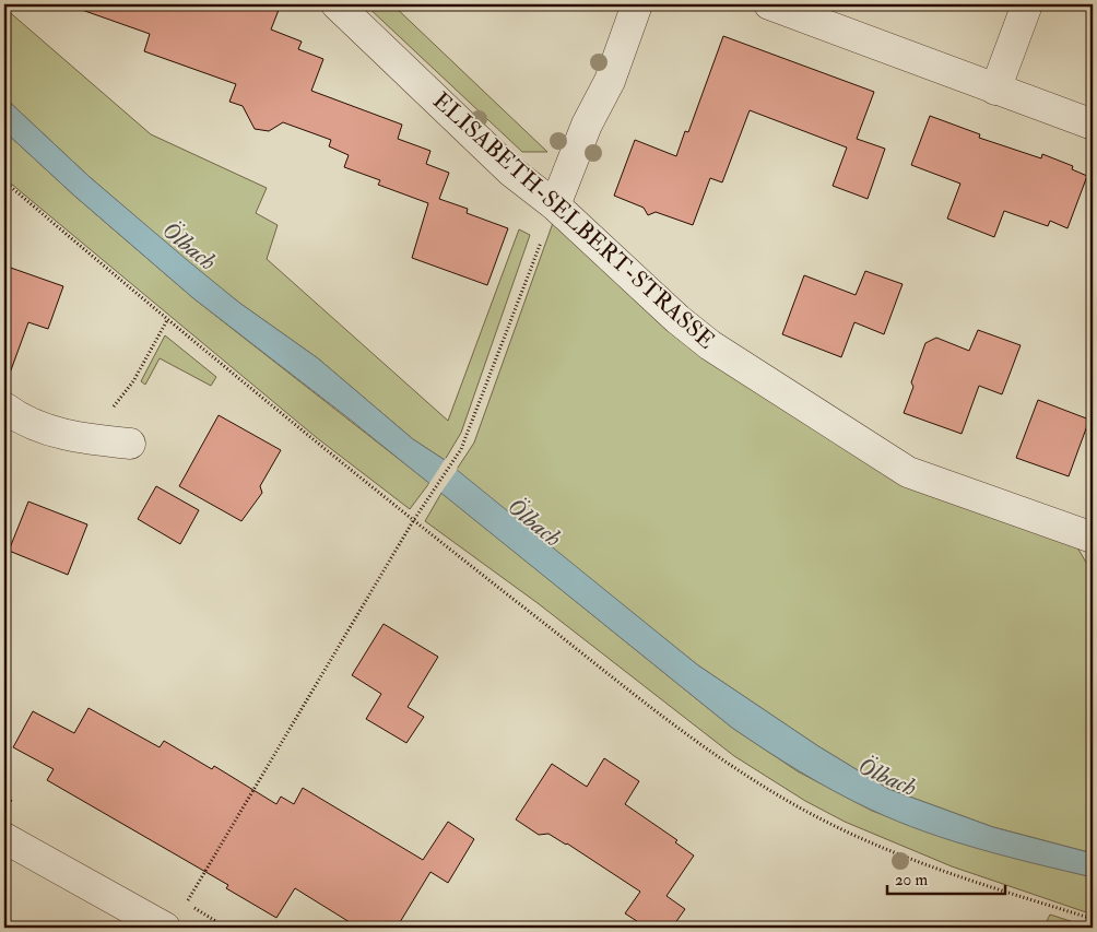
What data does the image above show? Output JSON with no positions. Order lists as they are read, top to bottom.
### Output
{
  "streets": {
    "street": ["ELISABETH-SELBERT-STRASSE"]
  },
  "water": ["Ölbach"],
  "scale_bar": "20 m"
}
